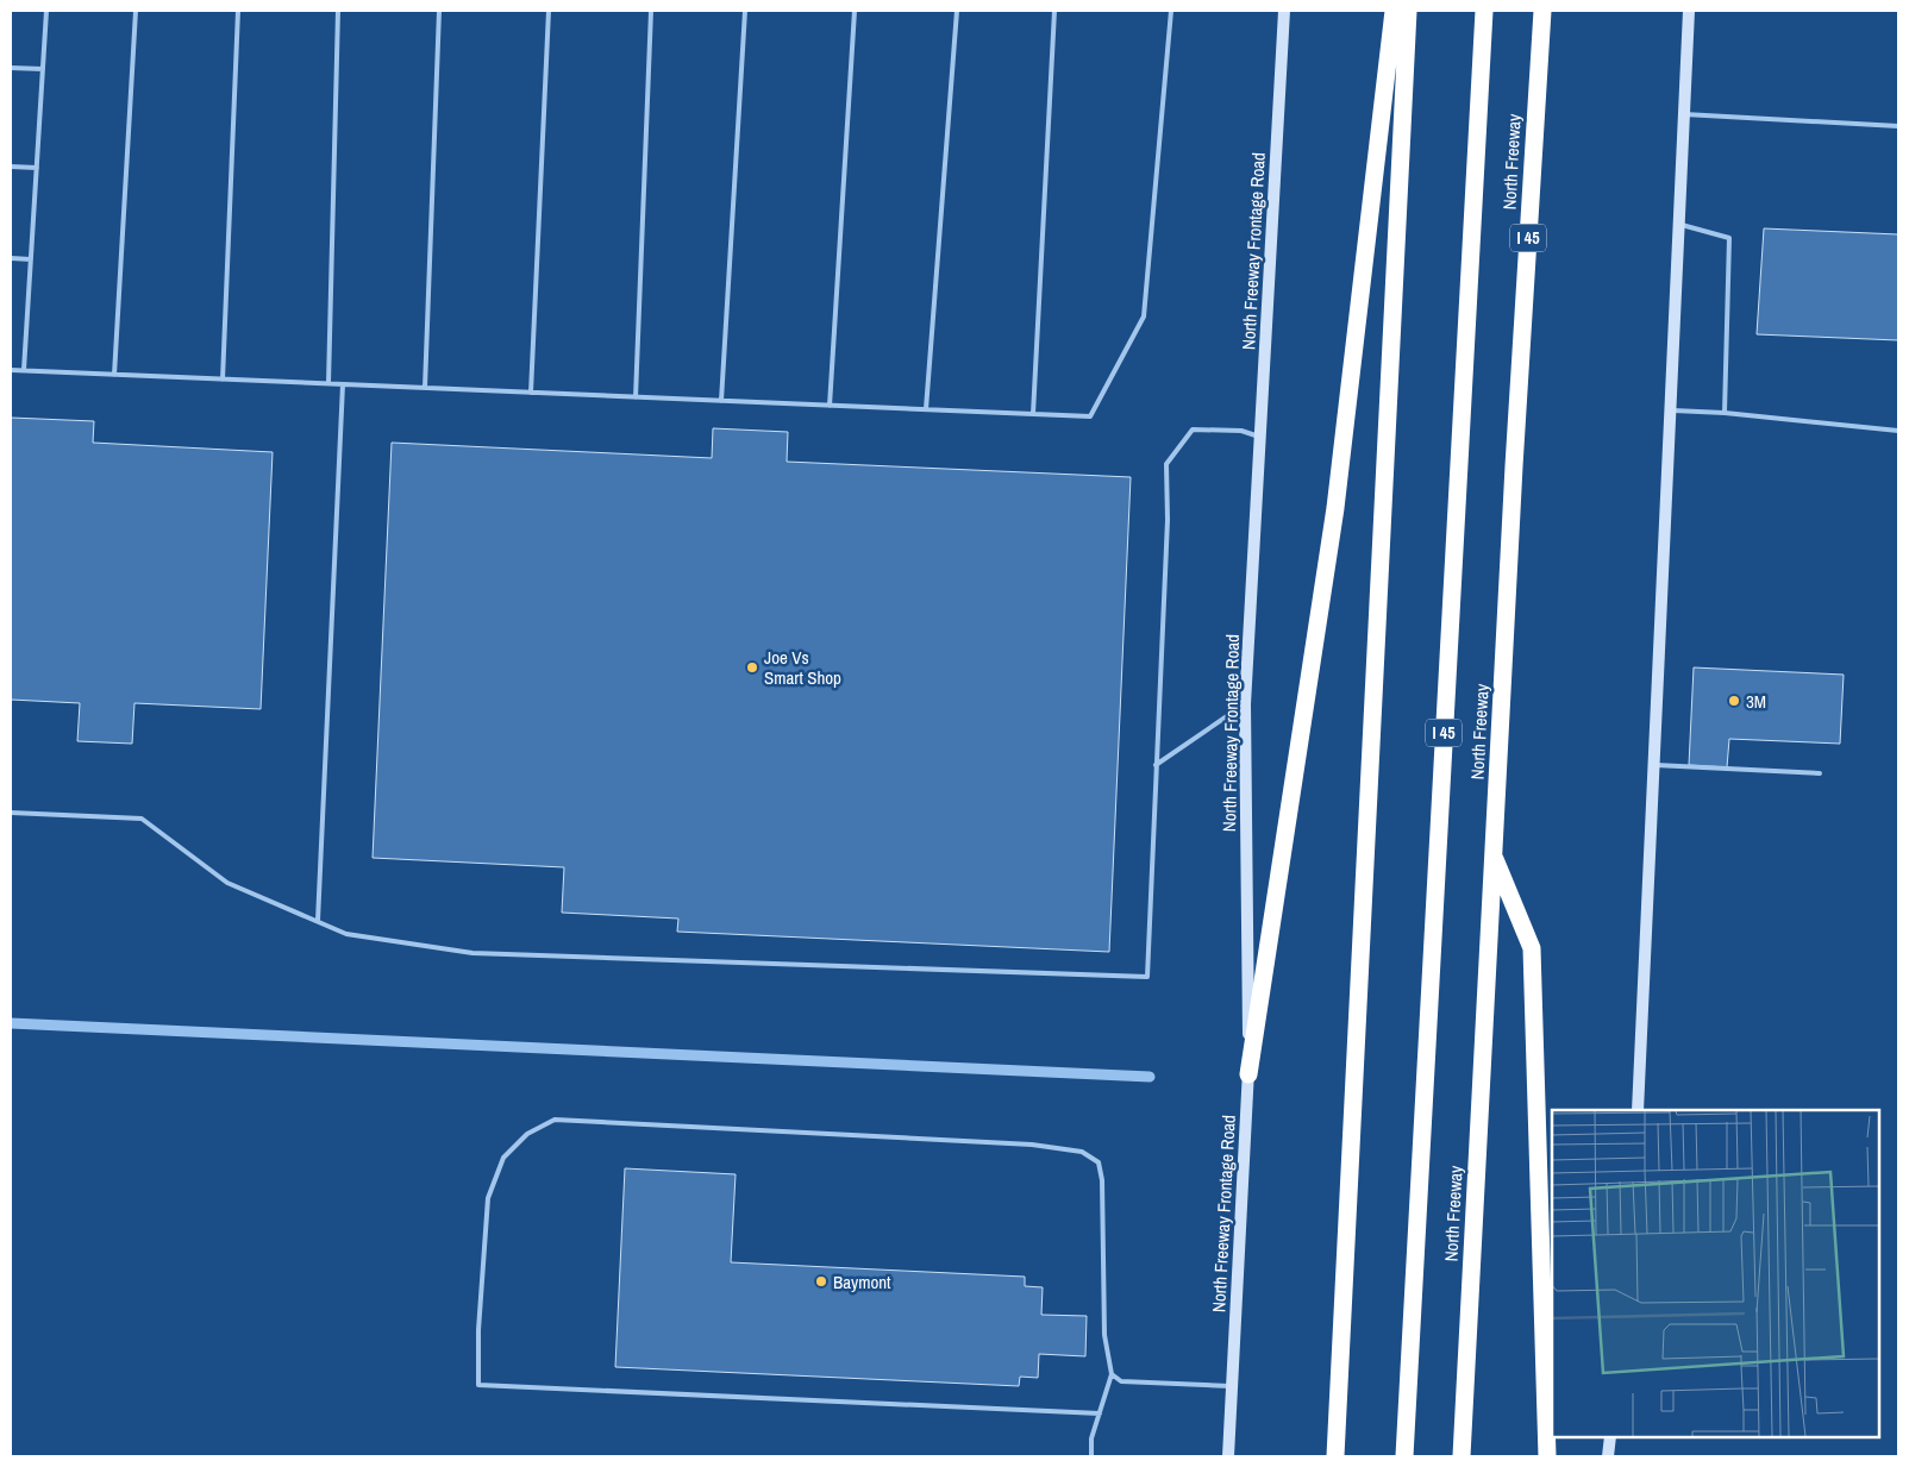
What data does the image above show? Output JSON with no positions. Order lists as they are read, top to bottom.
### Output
{
  "streets": {
    "highway": ["North Freeway", "I 45"],
    "main road": ["North Freeway Frontage Road"]
  },
  "places": ["Joe Vs Smart Shop", "3M", "Baymont"]
}
